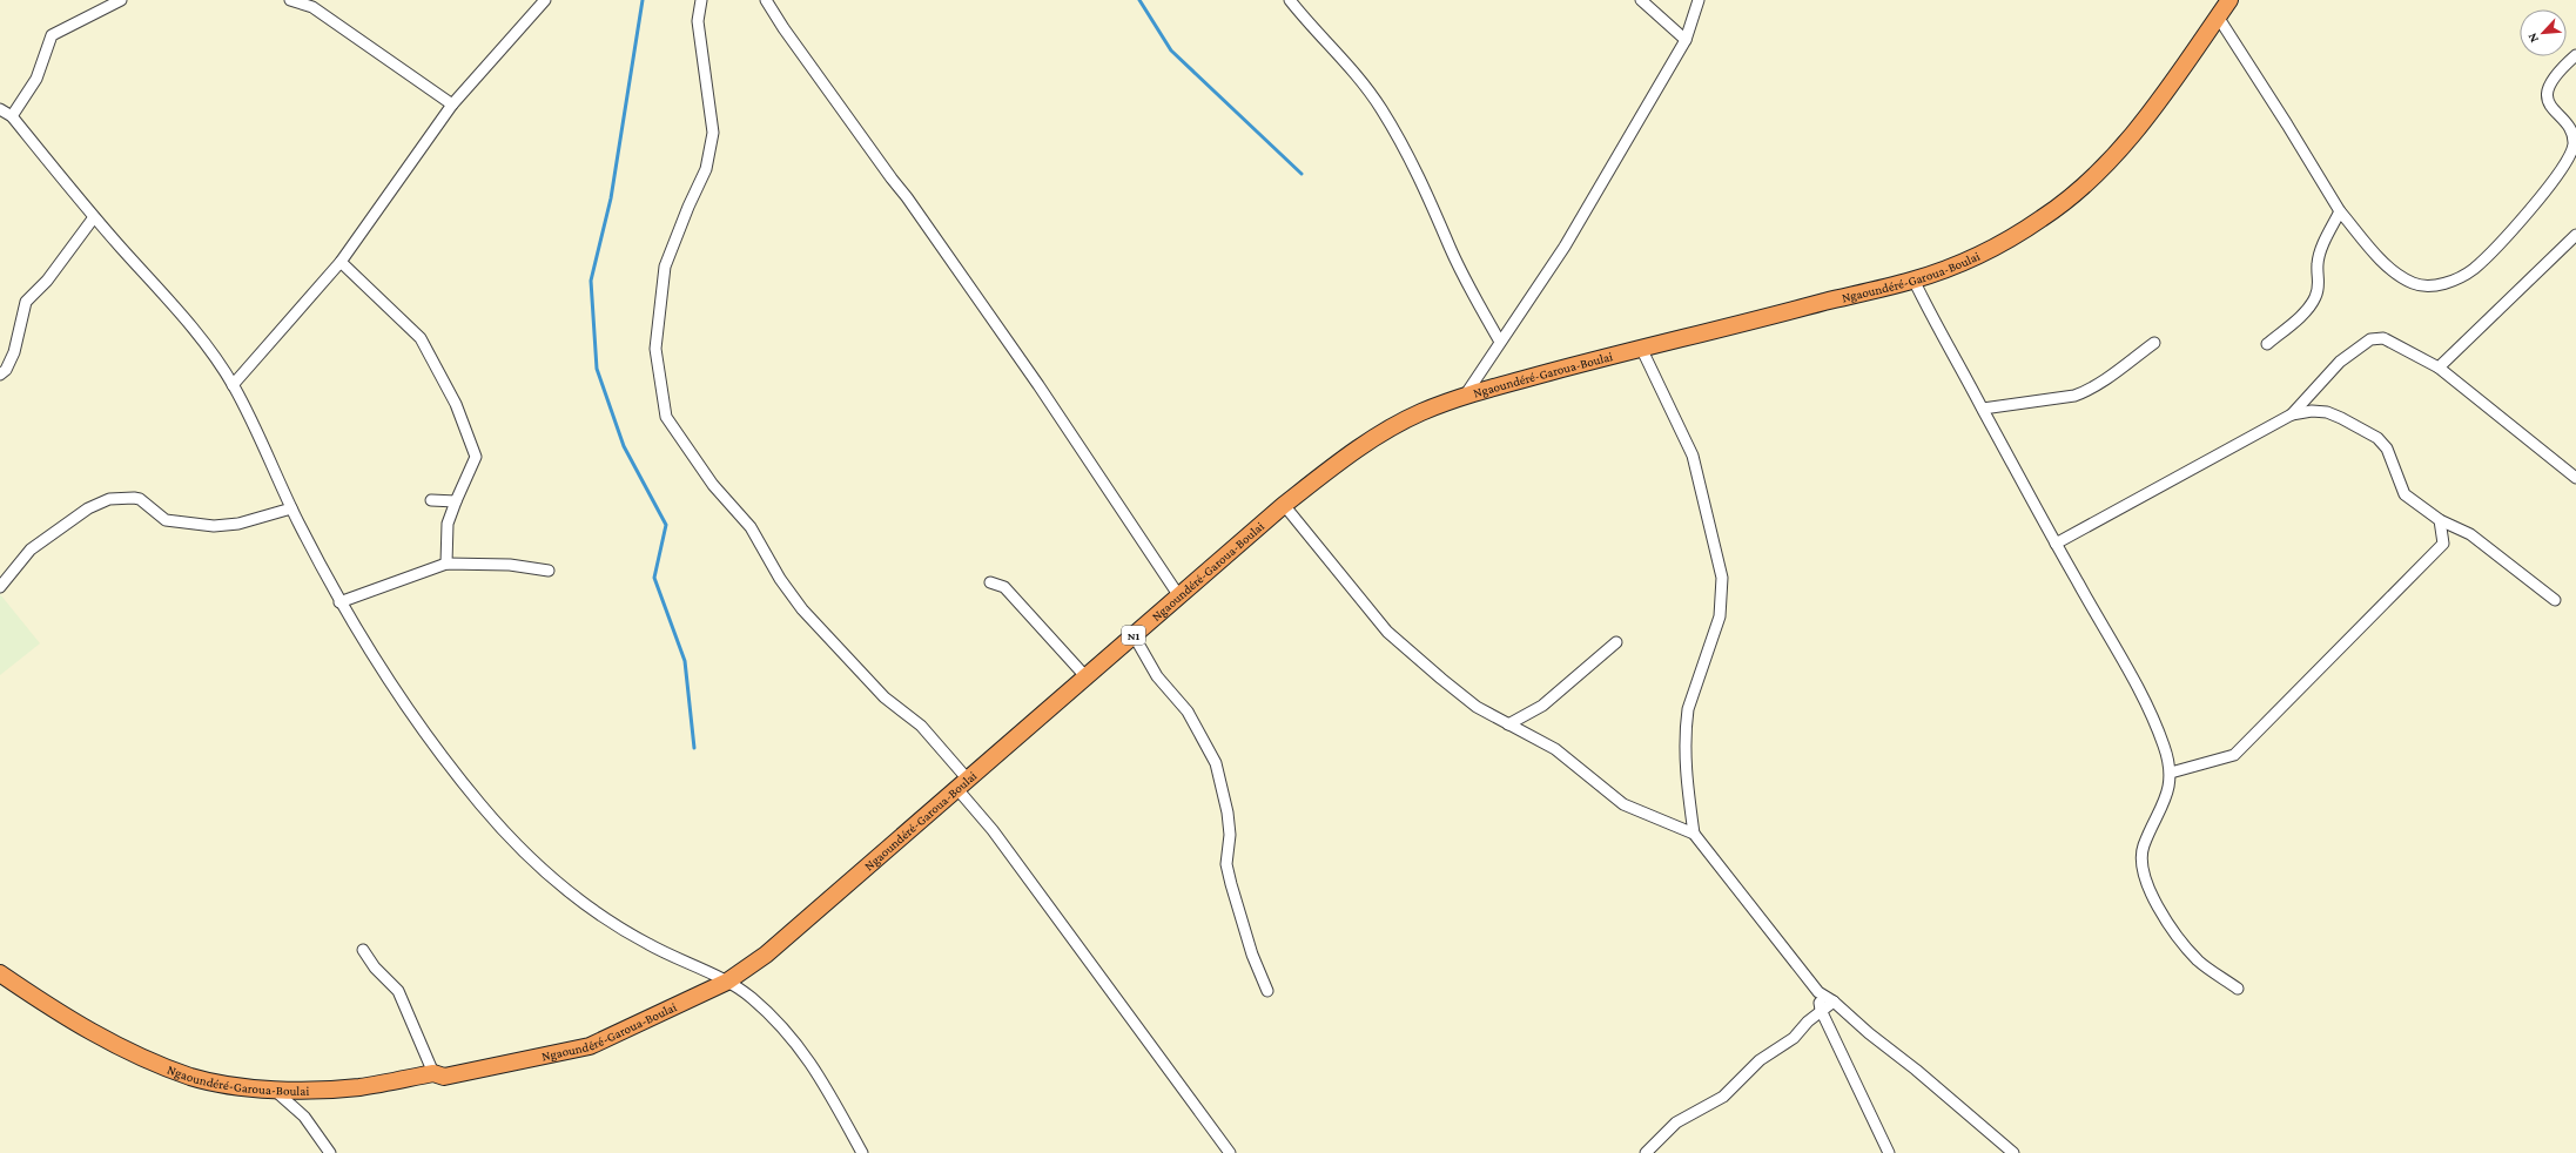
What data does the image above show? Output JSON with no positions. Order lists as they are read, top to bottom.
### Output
{
  "streets": {
    "highway": ["Ngaoundéré-Garoua-Boulai", "N1"]
  },
  "north": "bottom left"
}
